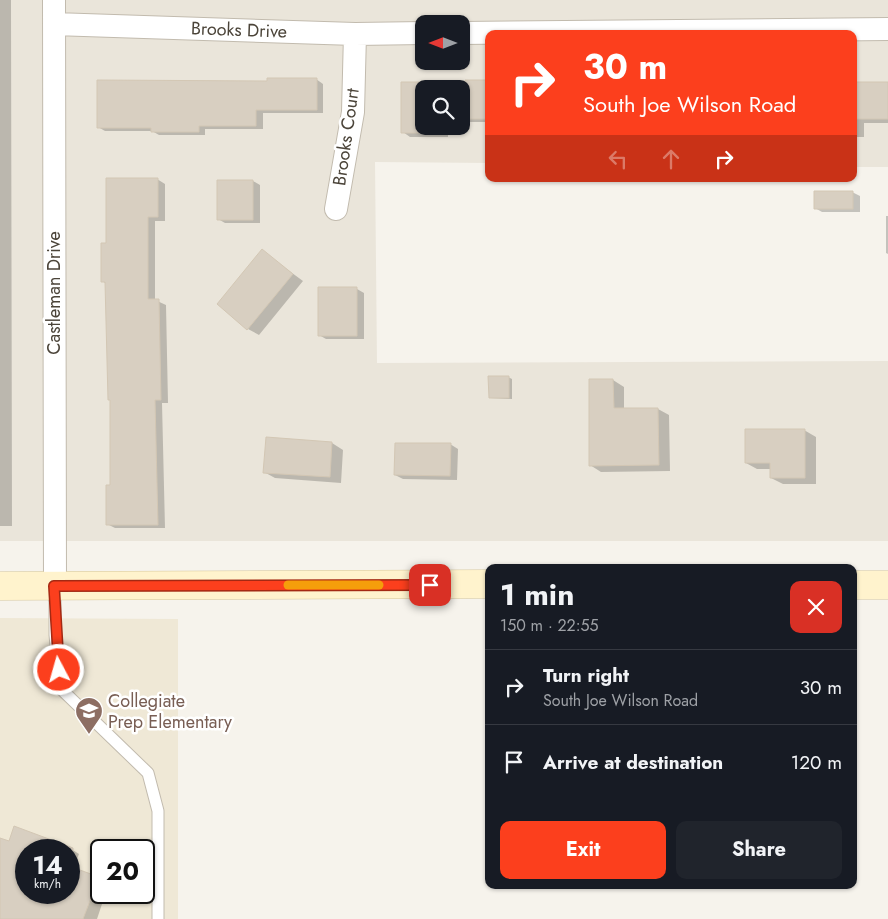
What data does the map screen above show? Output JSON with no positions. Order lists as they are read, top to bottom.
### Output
{
  "streets": {
    "street": ["Brooks Drive", "Brooks Court", "Castleman Drive"]
  },
  "crossings": [
    ["Brooks Drive", "Brooks Court"],
    ["Brooks Drive", "Castleman Drive"]
  ],
  "places": {
    "school or university": ["Collegiate Prep Elementary"]
  },
  "north": "left",
  "page": {
    "turn": ["30 m", "South Joe Wilson Road"],
    "heading": ["1 min", "150 m · 22:55"],
    "list": [
      {
        "name": "Turn right",
        "note": "South Joe Wilson Road",
        "value": "30 m"
      },
      {
        "name": "Arrive at destination",
        "value": "120 m"
      }
    ],
    "buttons": ["Exit", "Share"],
    "speed": "14 km/h",
    "limit": "20"
  }
}
